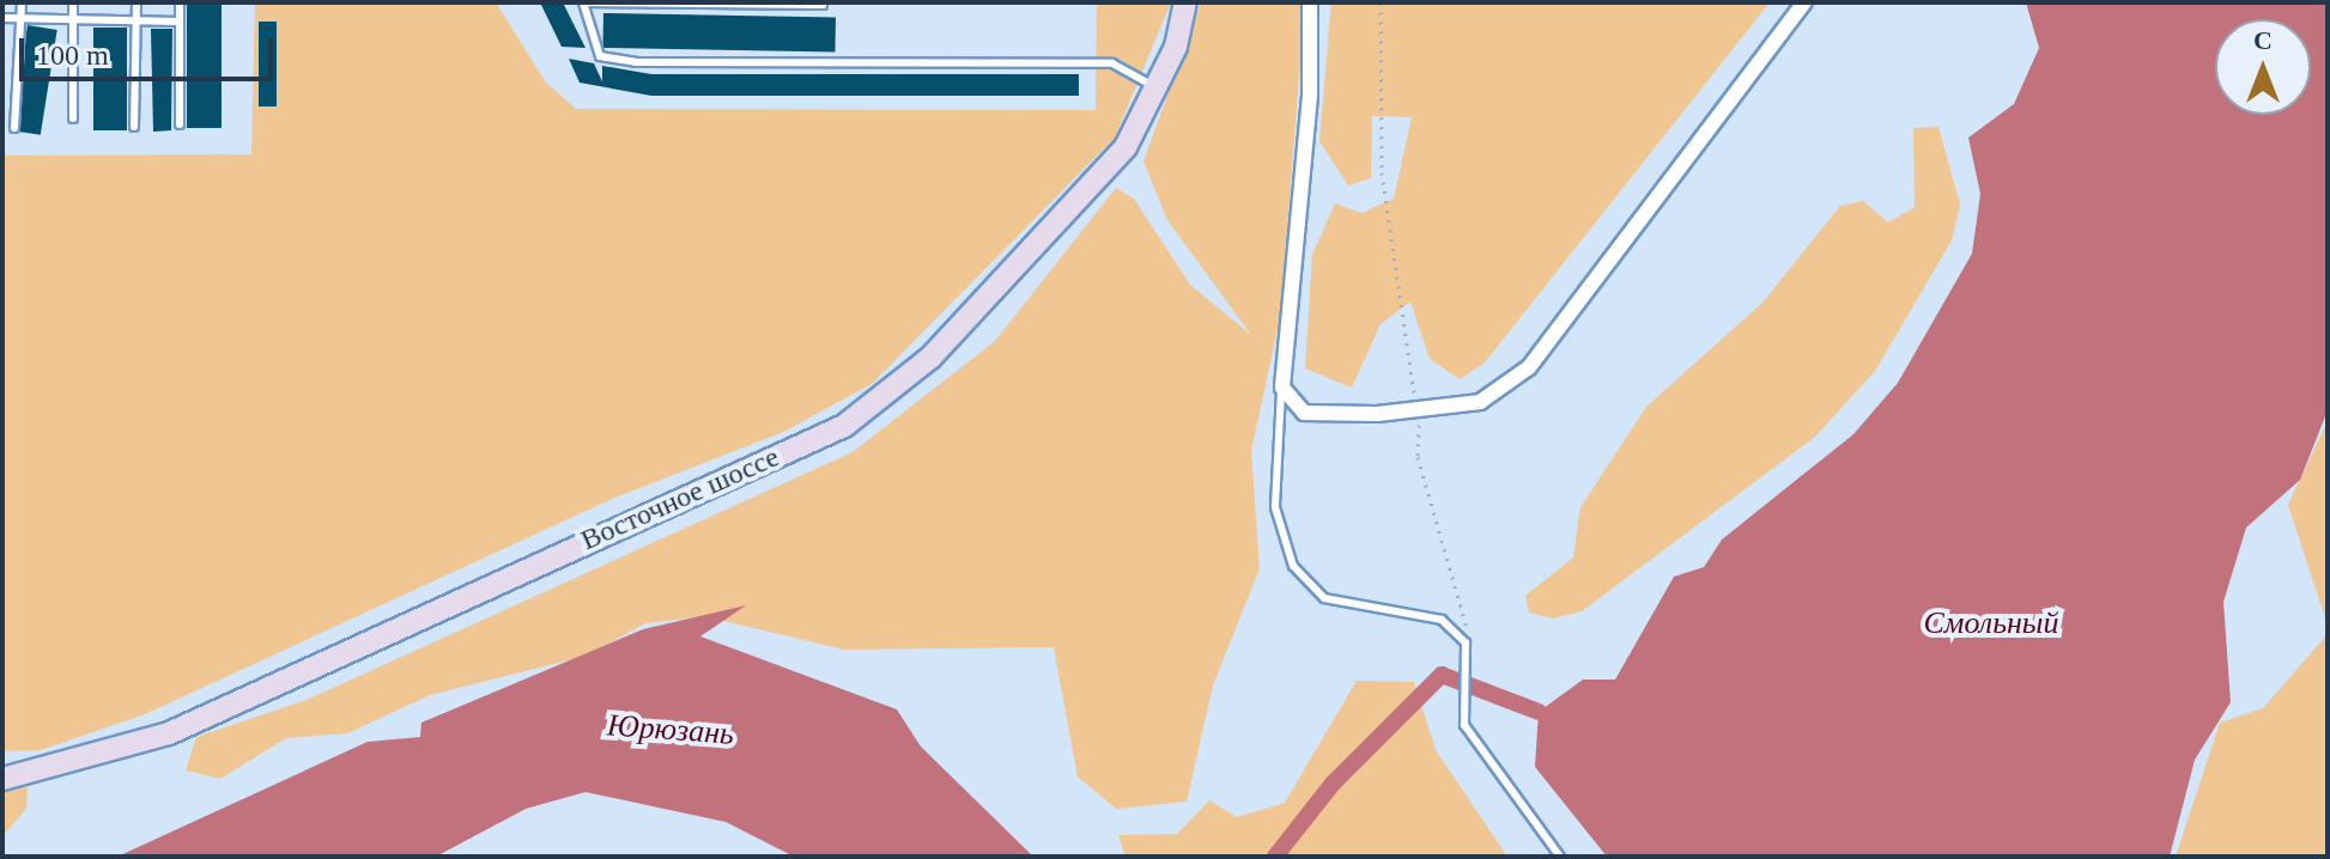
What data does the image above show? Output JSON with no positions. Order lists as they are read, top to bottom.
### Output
{
  "streets": {
    "main road": ["Восточное шоссе"]
  },
  "water": ["Смольный", "Юрюзань"],
  "scale_bar": "100 m",
  "north": "top"
}
